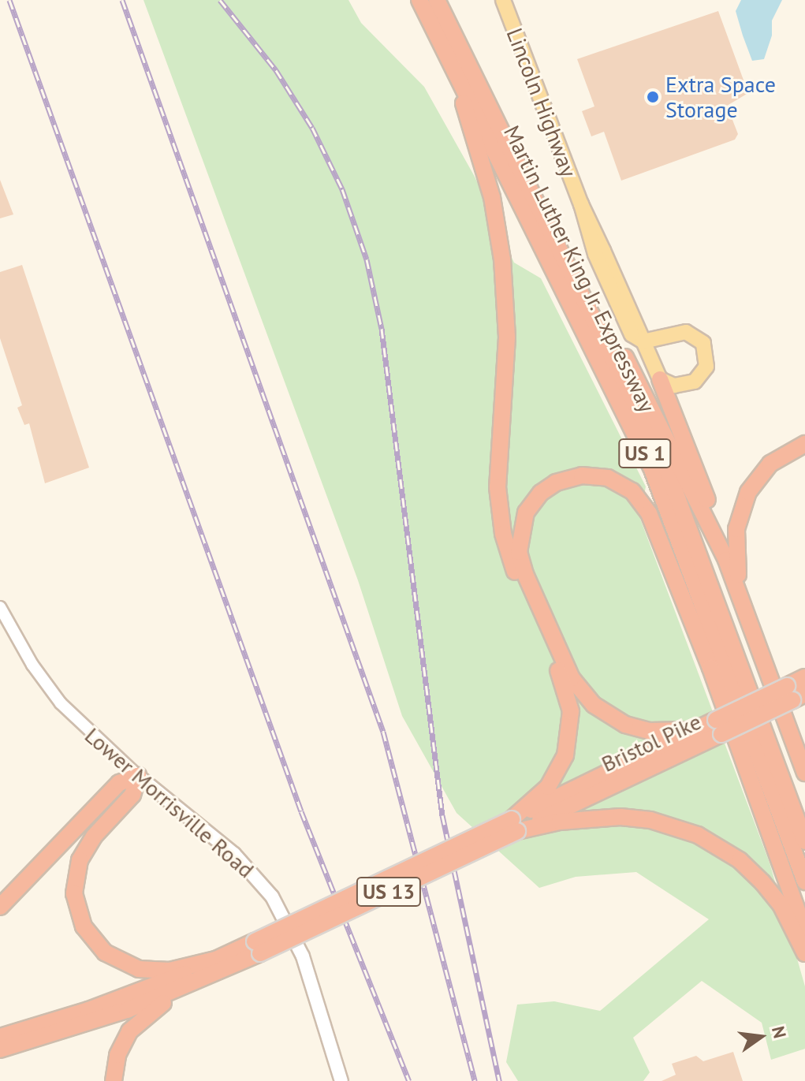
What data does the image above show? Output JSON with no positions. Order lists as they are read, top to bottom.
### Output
{
  "streets": {
    "highway": [
      "Martin Luther King Jr. Expressway",
      "US 1",
      "Bristol Pike",
      "US 13"
    ],
    "main road": ["Lincoln Highway", "Lower Morrisville Road"]
  },
  "crossings": [
    ["Bristol Pike", "US 13"]
  ],
  "places": ["Extra Space Storage"],
  "north": "right"
}
